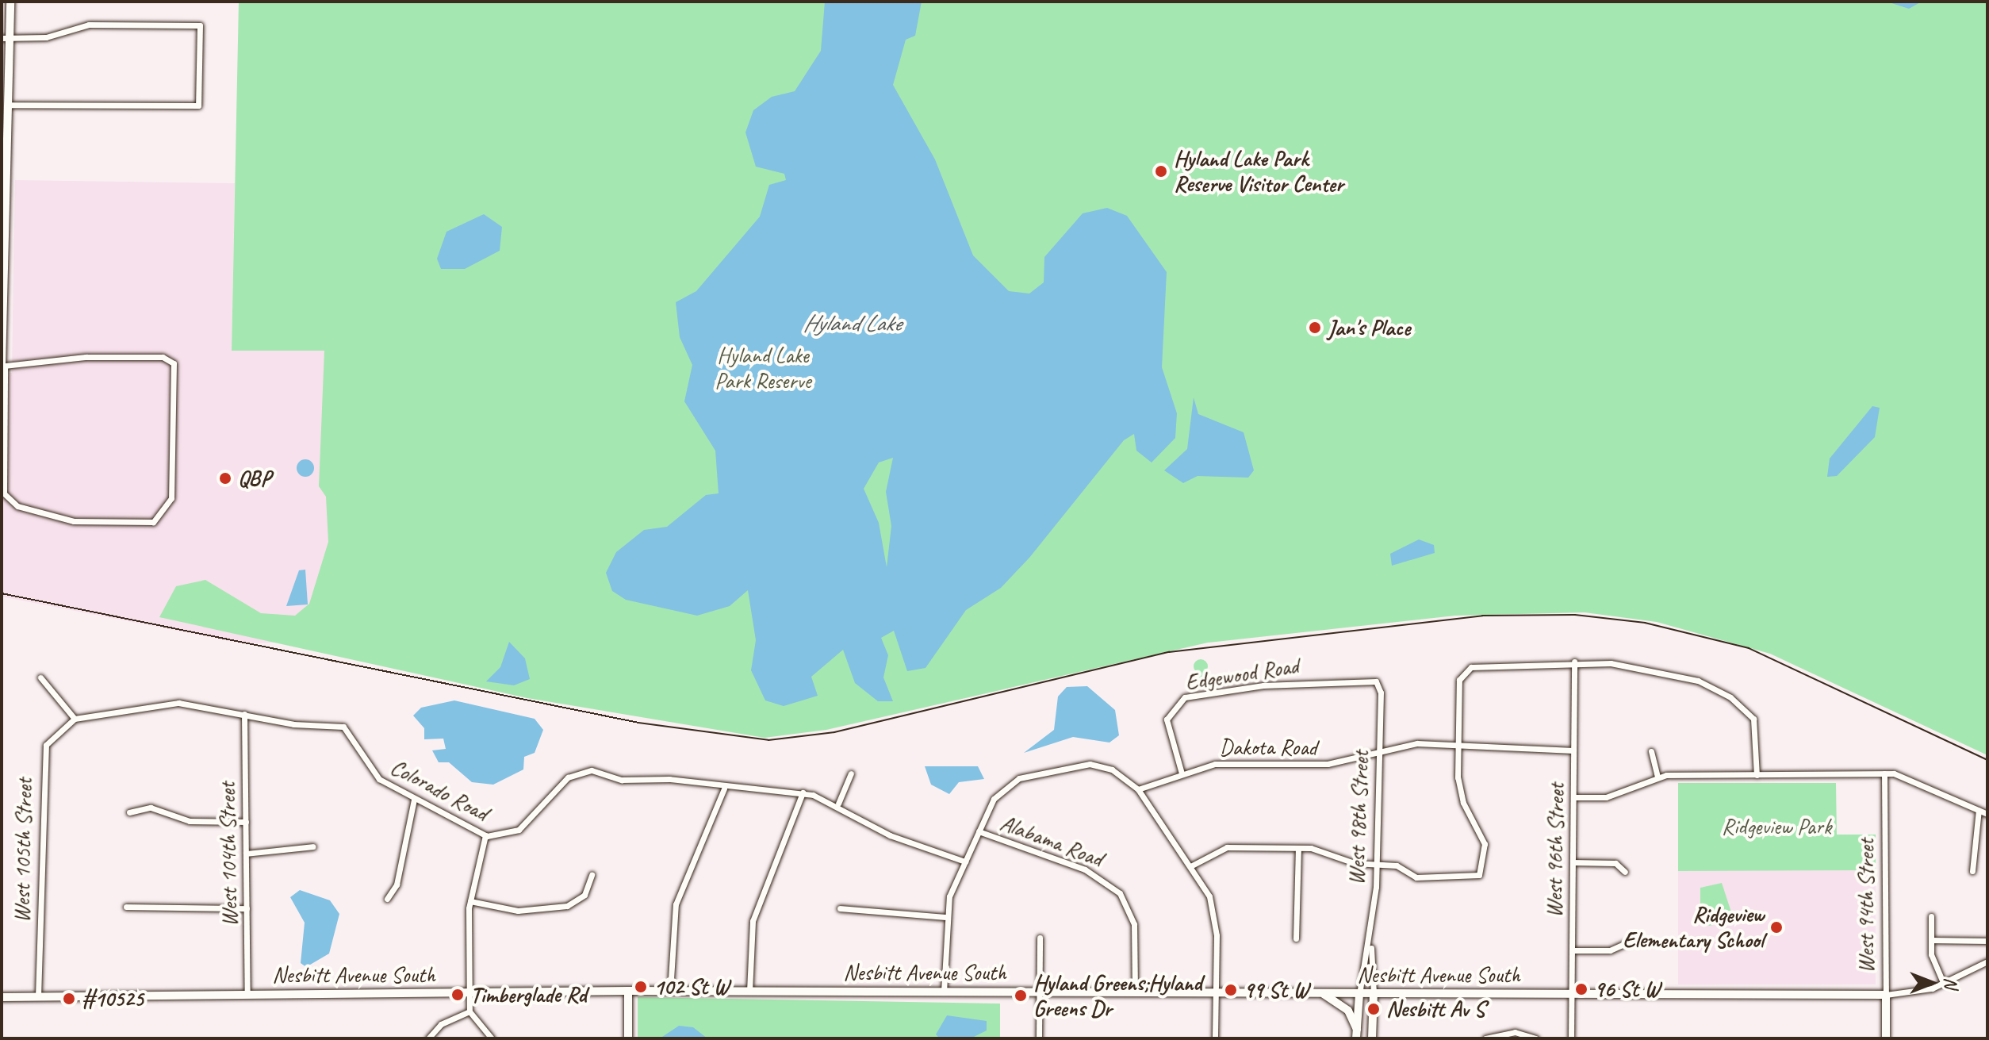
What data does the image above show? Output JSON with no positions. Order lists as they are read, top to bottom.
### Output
{
  "streets": {
    "street": [
      "Edgewood Road",
      "Dakota Road",
      "Colorado Road",
      "West 98th Street",
      "Alabama Road",
      "West 105th Street",
      "West 96th Street",
      "West 104th Street",
      "West 94th Street",
      "Nesbitt Avenue South"
    ]
  },
  "crossings": [
    ["Edgewood Road", "Dakota Road"],
    ["Edgewood Road", "West 98th Street"],
    ["Dakota Road", "West 98th Street"],
    ["Dakota Road", "West 96th Street"],
    ["West 98th Street", "Nesbitt Avenue South"],
    ["Alabama Road", "Nesbitt Avenue South"],
    ["West 105th Street", "Nesbitt Avenue South"],
    ["West 96th Street", "Nesbitt Avenue South"],
    ["West 104th Street", "Nesbitt Avenue South"],
    ["West 94th Street", "Nesbitt Avenue South"]
  ],
  "water": ["Hyland Lake"],
  "parks": ["Hyland Lake Park Reserve", "Ridgeview Park"],
  "places": [
    "Hyland Lake Park Reserve Visitor Center",
    "Jan's Place",
    "QBP",
    "Ridgeview Elementary School",
    "102 St W",
    "96 St W",
    "99 St W",
    "Timberglade Rd",
    "Hyland Greens;Hyland Greens Dr",
    "#10525",
    "Nesbitt Av S"
  ],
  "north": "right"
}
